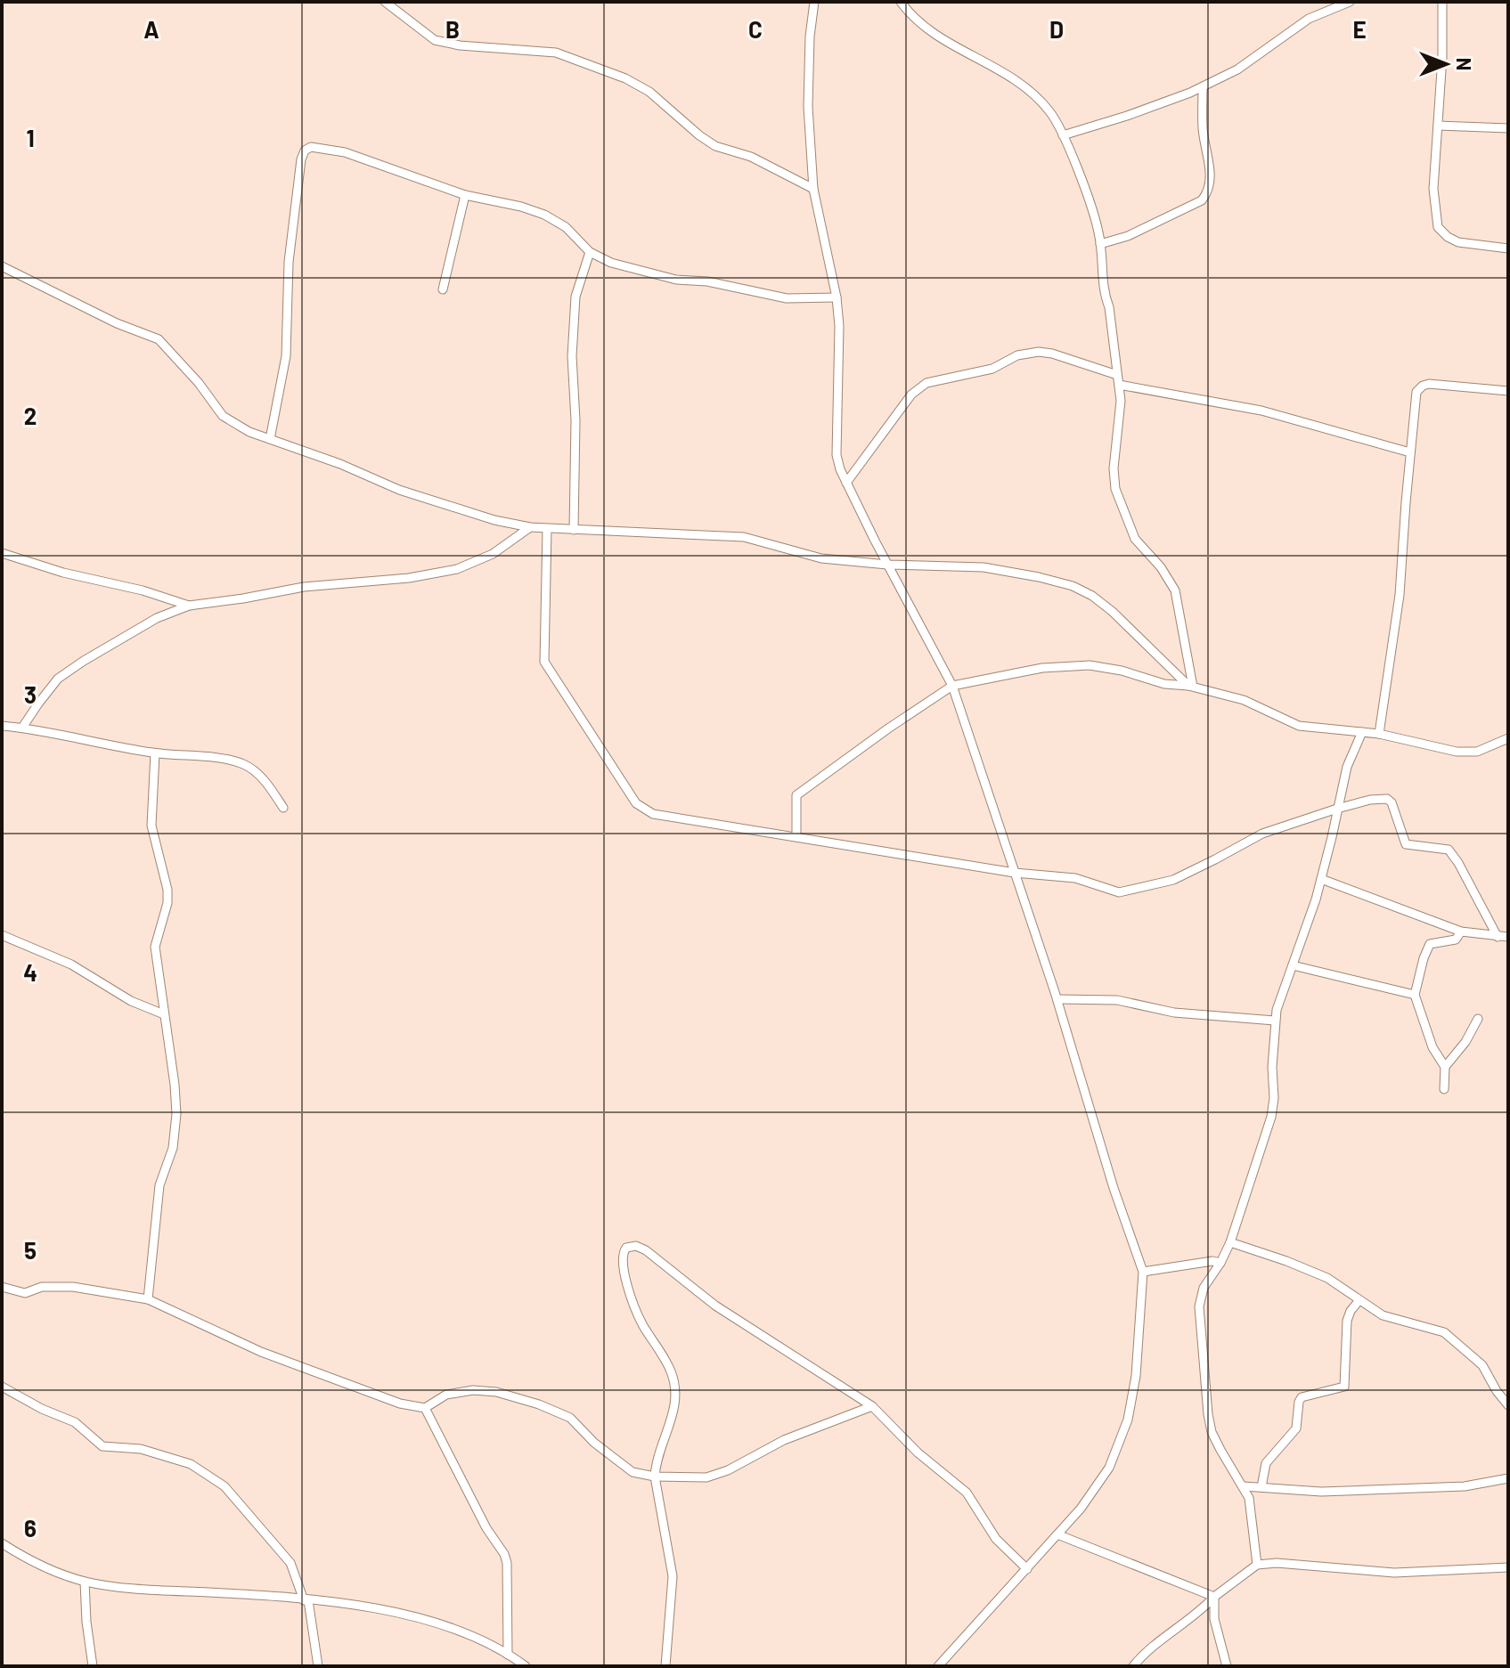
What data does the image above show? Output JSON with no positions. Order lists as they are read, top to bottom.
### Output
{
  "north": "right",
  "grid": {
    "columns": [
      "A",
      "B",
      "C",
      "D",
      "E"
    ],
    "rows": [
      "1",
      "2",
      "3",
      "4",
      "5",
      "6"
    ]
  }
}
